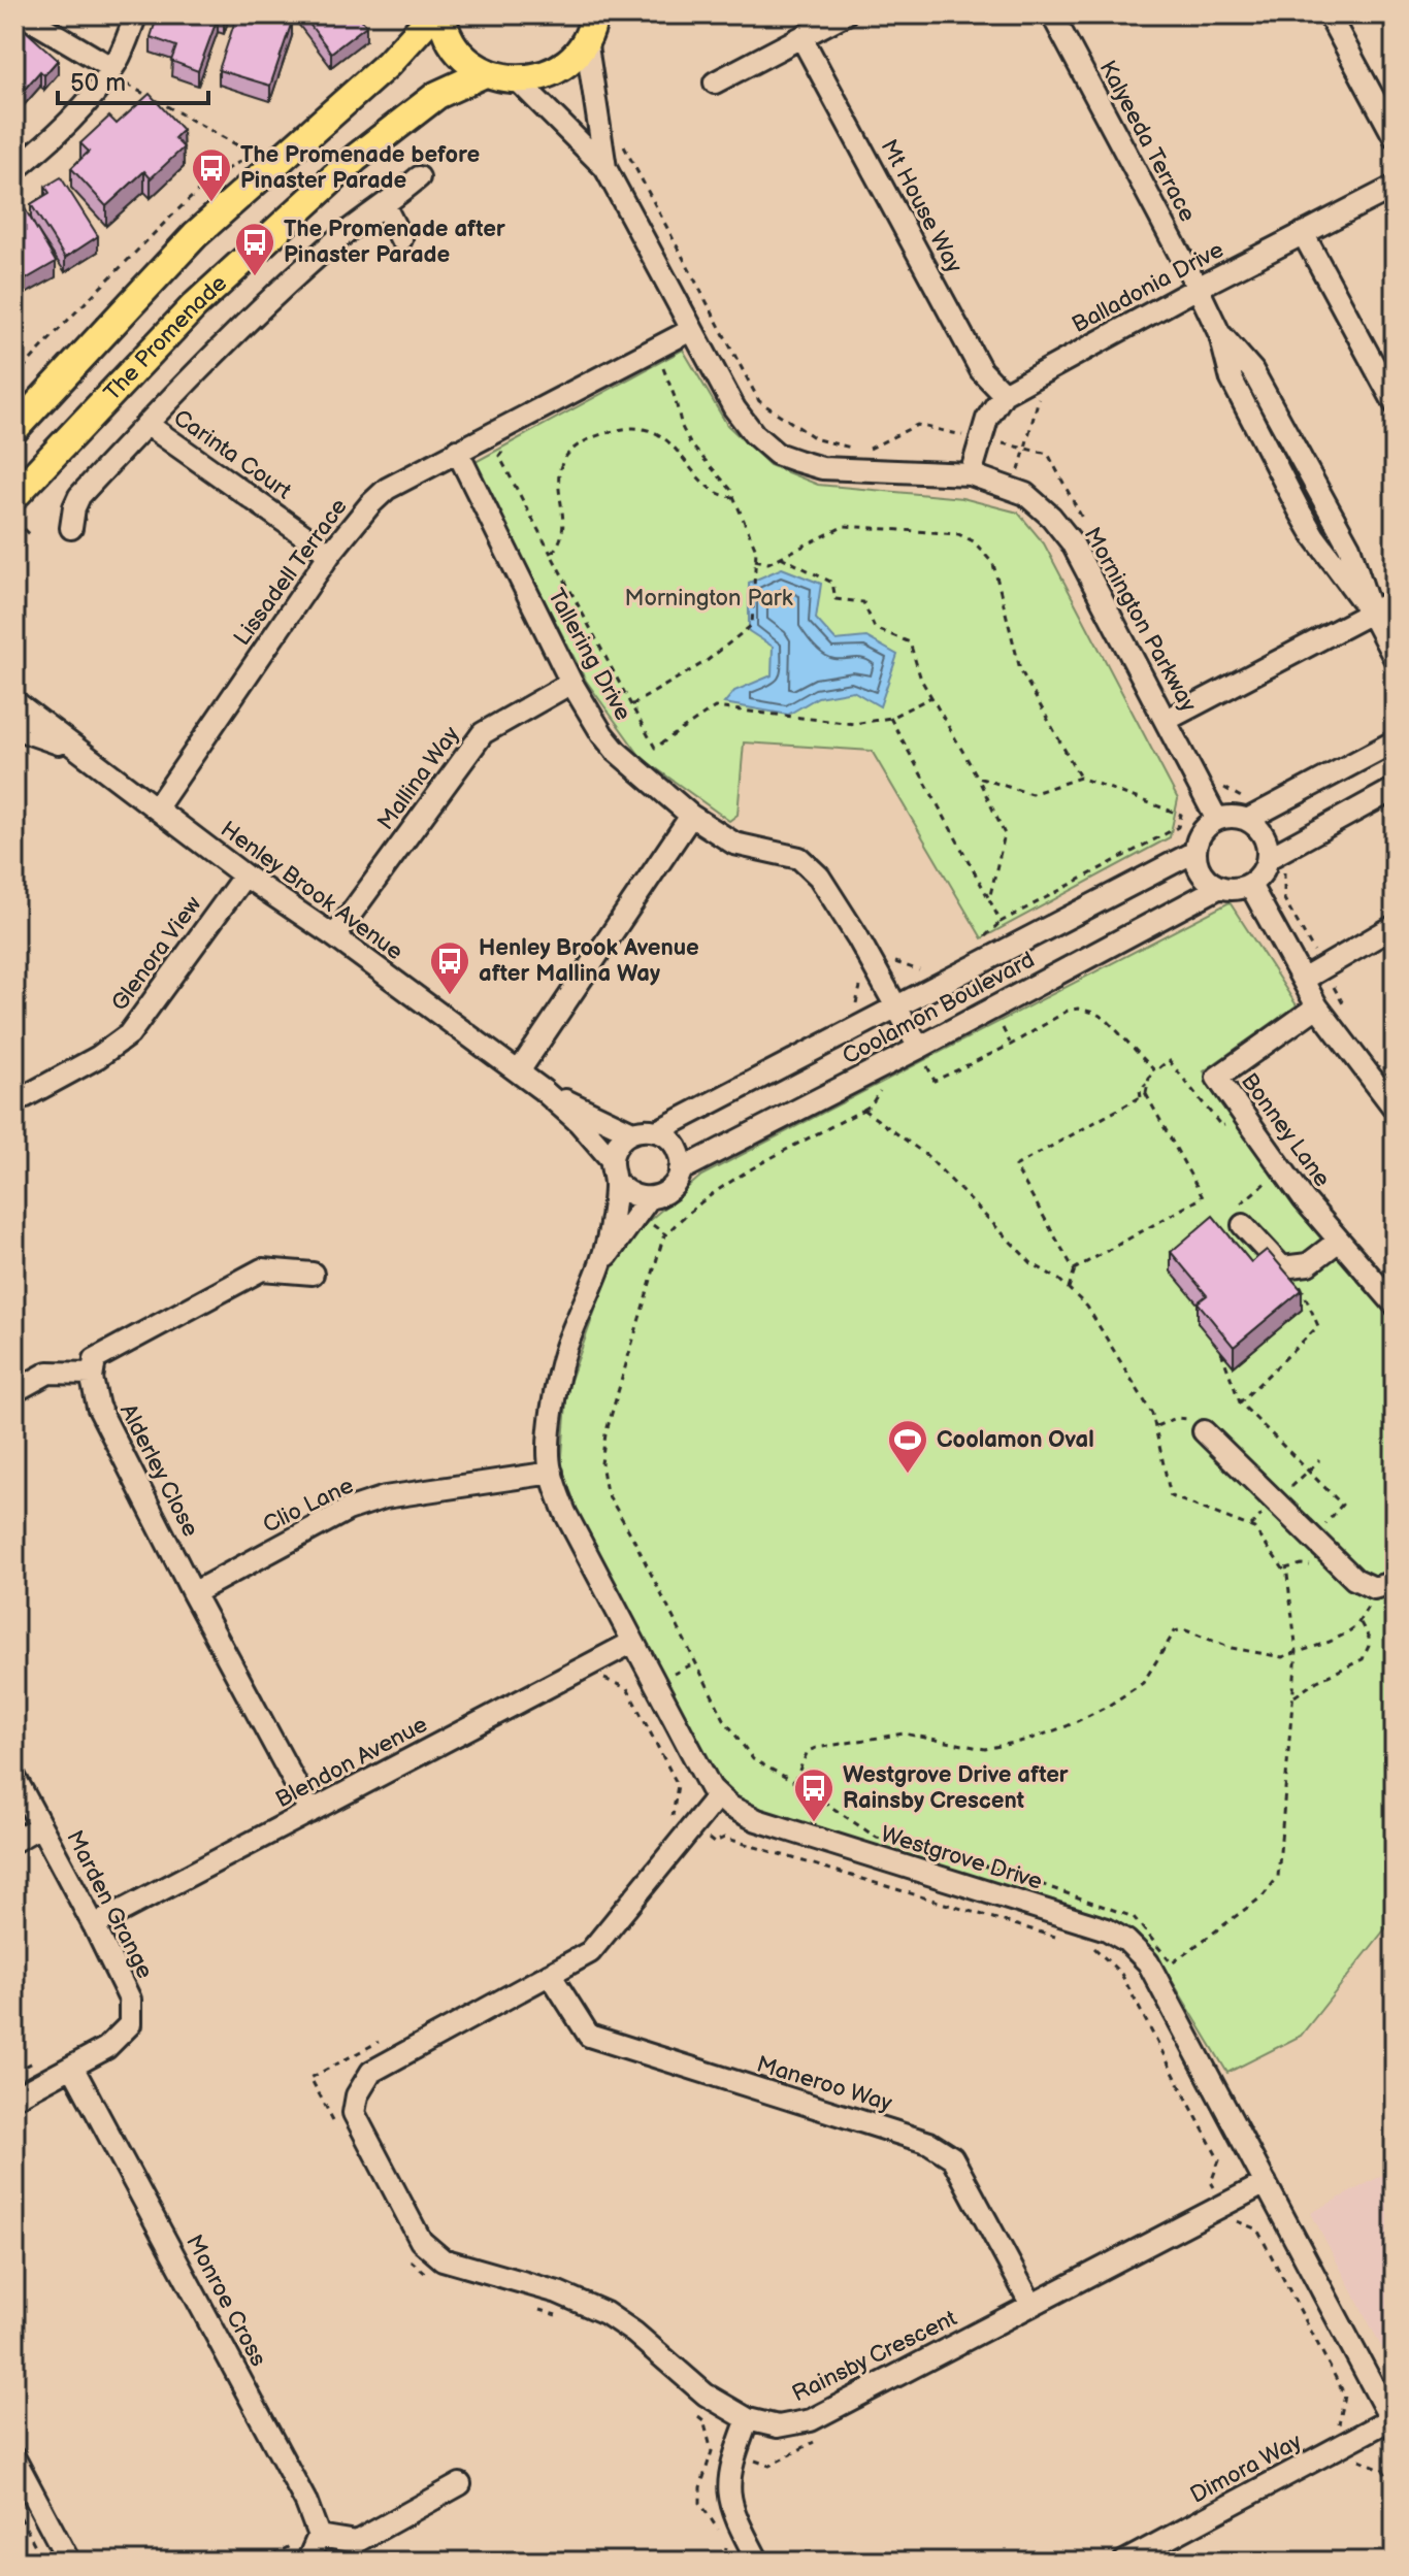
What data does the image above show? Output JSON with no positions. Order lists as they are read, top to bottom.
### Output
{
  "streets": {
    "main road": ["The Promenade"],
    "street": [
      "Kalyeeda Terrace",
      "Mt House Way",
      "Balladonia Drive",
      "Carinta Court",
      "Lissadell Terrace",
      "Mornington Parkway",
      "Tallering Drive",
      "Mallina Way",
      "Henley Brook Avenue",
      "Glenora View",
      "Coolamon Boulevard",
      "Bonney Lane",
      "Alderley Close",
      "Clio Lane",
      "Blendon Avenue",
      "Westgrove Drive",
      "Marden Grange",
      "Maneroo Way",
      "Monroe Cross",
      "Rainsby Crescent",
      "Dimora Way"
    ]
  },
  "crossings": [
    ["Kalyeeda Terrace", "Balladonia Drive"],
    ["Mt House Way", "Balladonia Drive"],
    ["Carinta Court", "Lissadell Terrace"],
    ["Lissadell Terrace", "Mornington Parkway"],
    ["Lissadell Terrace", "Tallering Drive"],
    ["Lissadell Terrace", "Henley Brook Avenue"],
    ["Mornington Parkway", "Coolamon Boulevard"],
    ["Tallering Drive", "Mallina Way"],
    ["Tallering Drive", "Coolamon Boulevard"],
    ["Mallina Way", "Henley Brook Avenue"],
    ["Henley Brook Avenue", "Glenora View"],
    ["Henley Brook Avenue", "Coolamon Boulevard"],
    ["Henley Brook Avenue", "Westgrove Drive"],
    ["Coolamon Boulevard", "Westgrove Drive"],
    ["Alderley Close", "Clio Lane"],
    ["Alderley Close", "Blendon Avenue"],
    ["Clio Lane", "Westgrove Drive"],
    ["Blendon Avenue", "Westgrove Drive"],
    ["Blendon Avenue", "Marden Grange"],
    ["Westgrove Drive", "Rainsby Crescent"],
    ["Westgrove Drive", "Dimora Way"],
    ["Marden Grange", "Monroe Cross"],
    ["Maneroo Way", "Rainsby Crescent"]
  ],
  "parks": ["Mornington Park"],
  "places": {
    "bus stop": [
      "The Promenade before Pinaster Parade",
      "The Promenade after Pinaster Parade",
      "Henley Brook Avenue after Mallina Way",
      "Westgrove Drive after Rainsby Crescent"
    ],
    "sports": ["Coolamon Oval"]
  },
  "scale_bar": "50 m"
}
